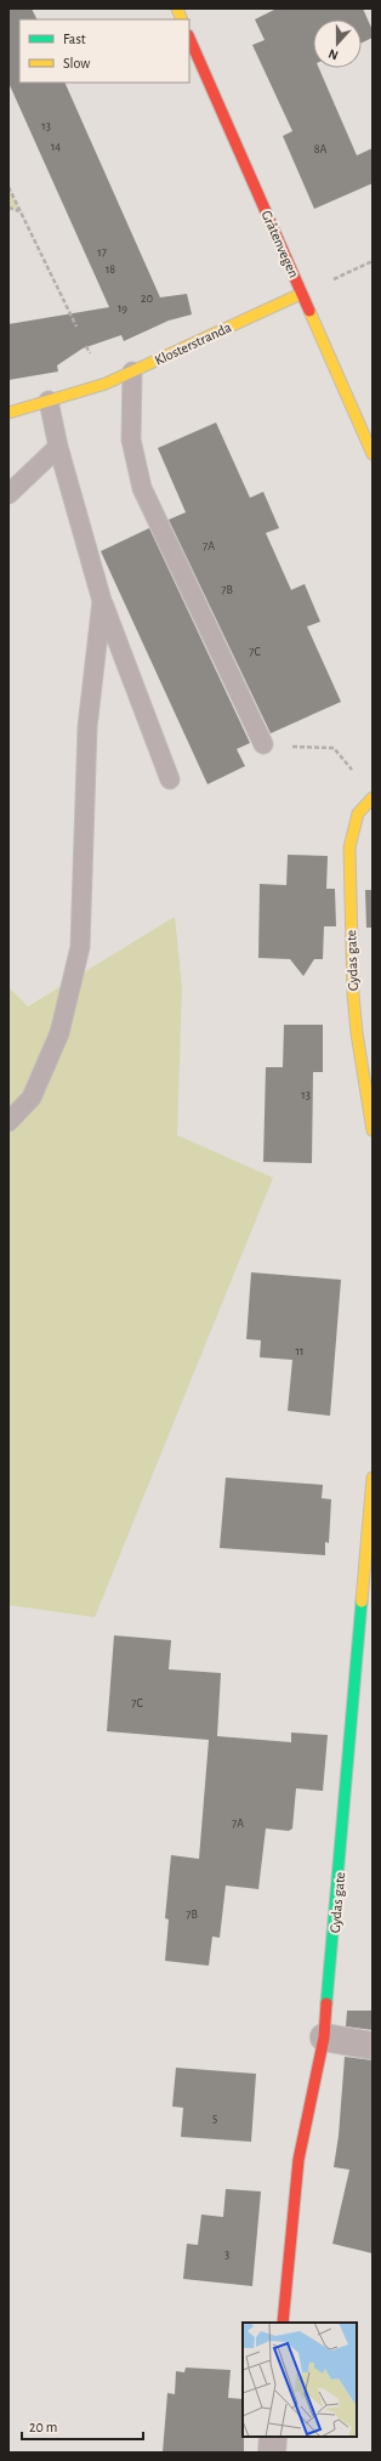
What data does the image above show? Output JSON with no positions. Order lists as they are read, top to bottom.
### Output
{
  "streets": {
    "street": ["Gråtenvegen", "Klosterstranda", "Gydas gate"]
  },
  "crossings": [
    ["Gråtenvegen", "Klosterstranda"]
  ],
  "house_numbers": [
    "13",
    "14",
    "8A",
    "17",
    "18",
    "20",
    "19",
    "7A",
    "7B",
    "7C",
    "13",
    "11",
    "7C",
    "7A",
    "7B",
    "5",
    "3"
  ],
  "legend": ["Fast", "Slow"],
  "scale_bar": "20 m",
  "north": "bottom"
}
